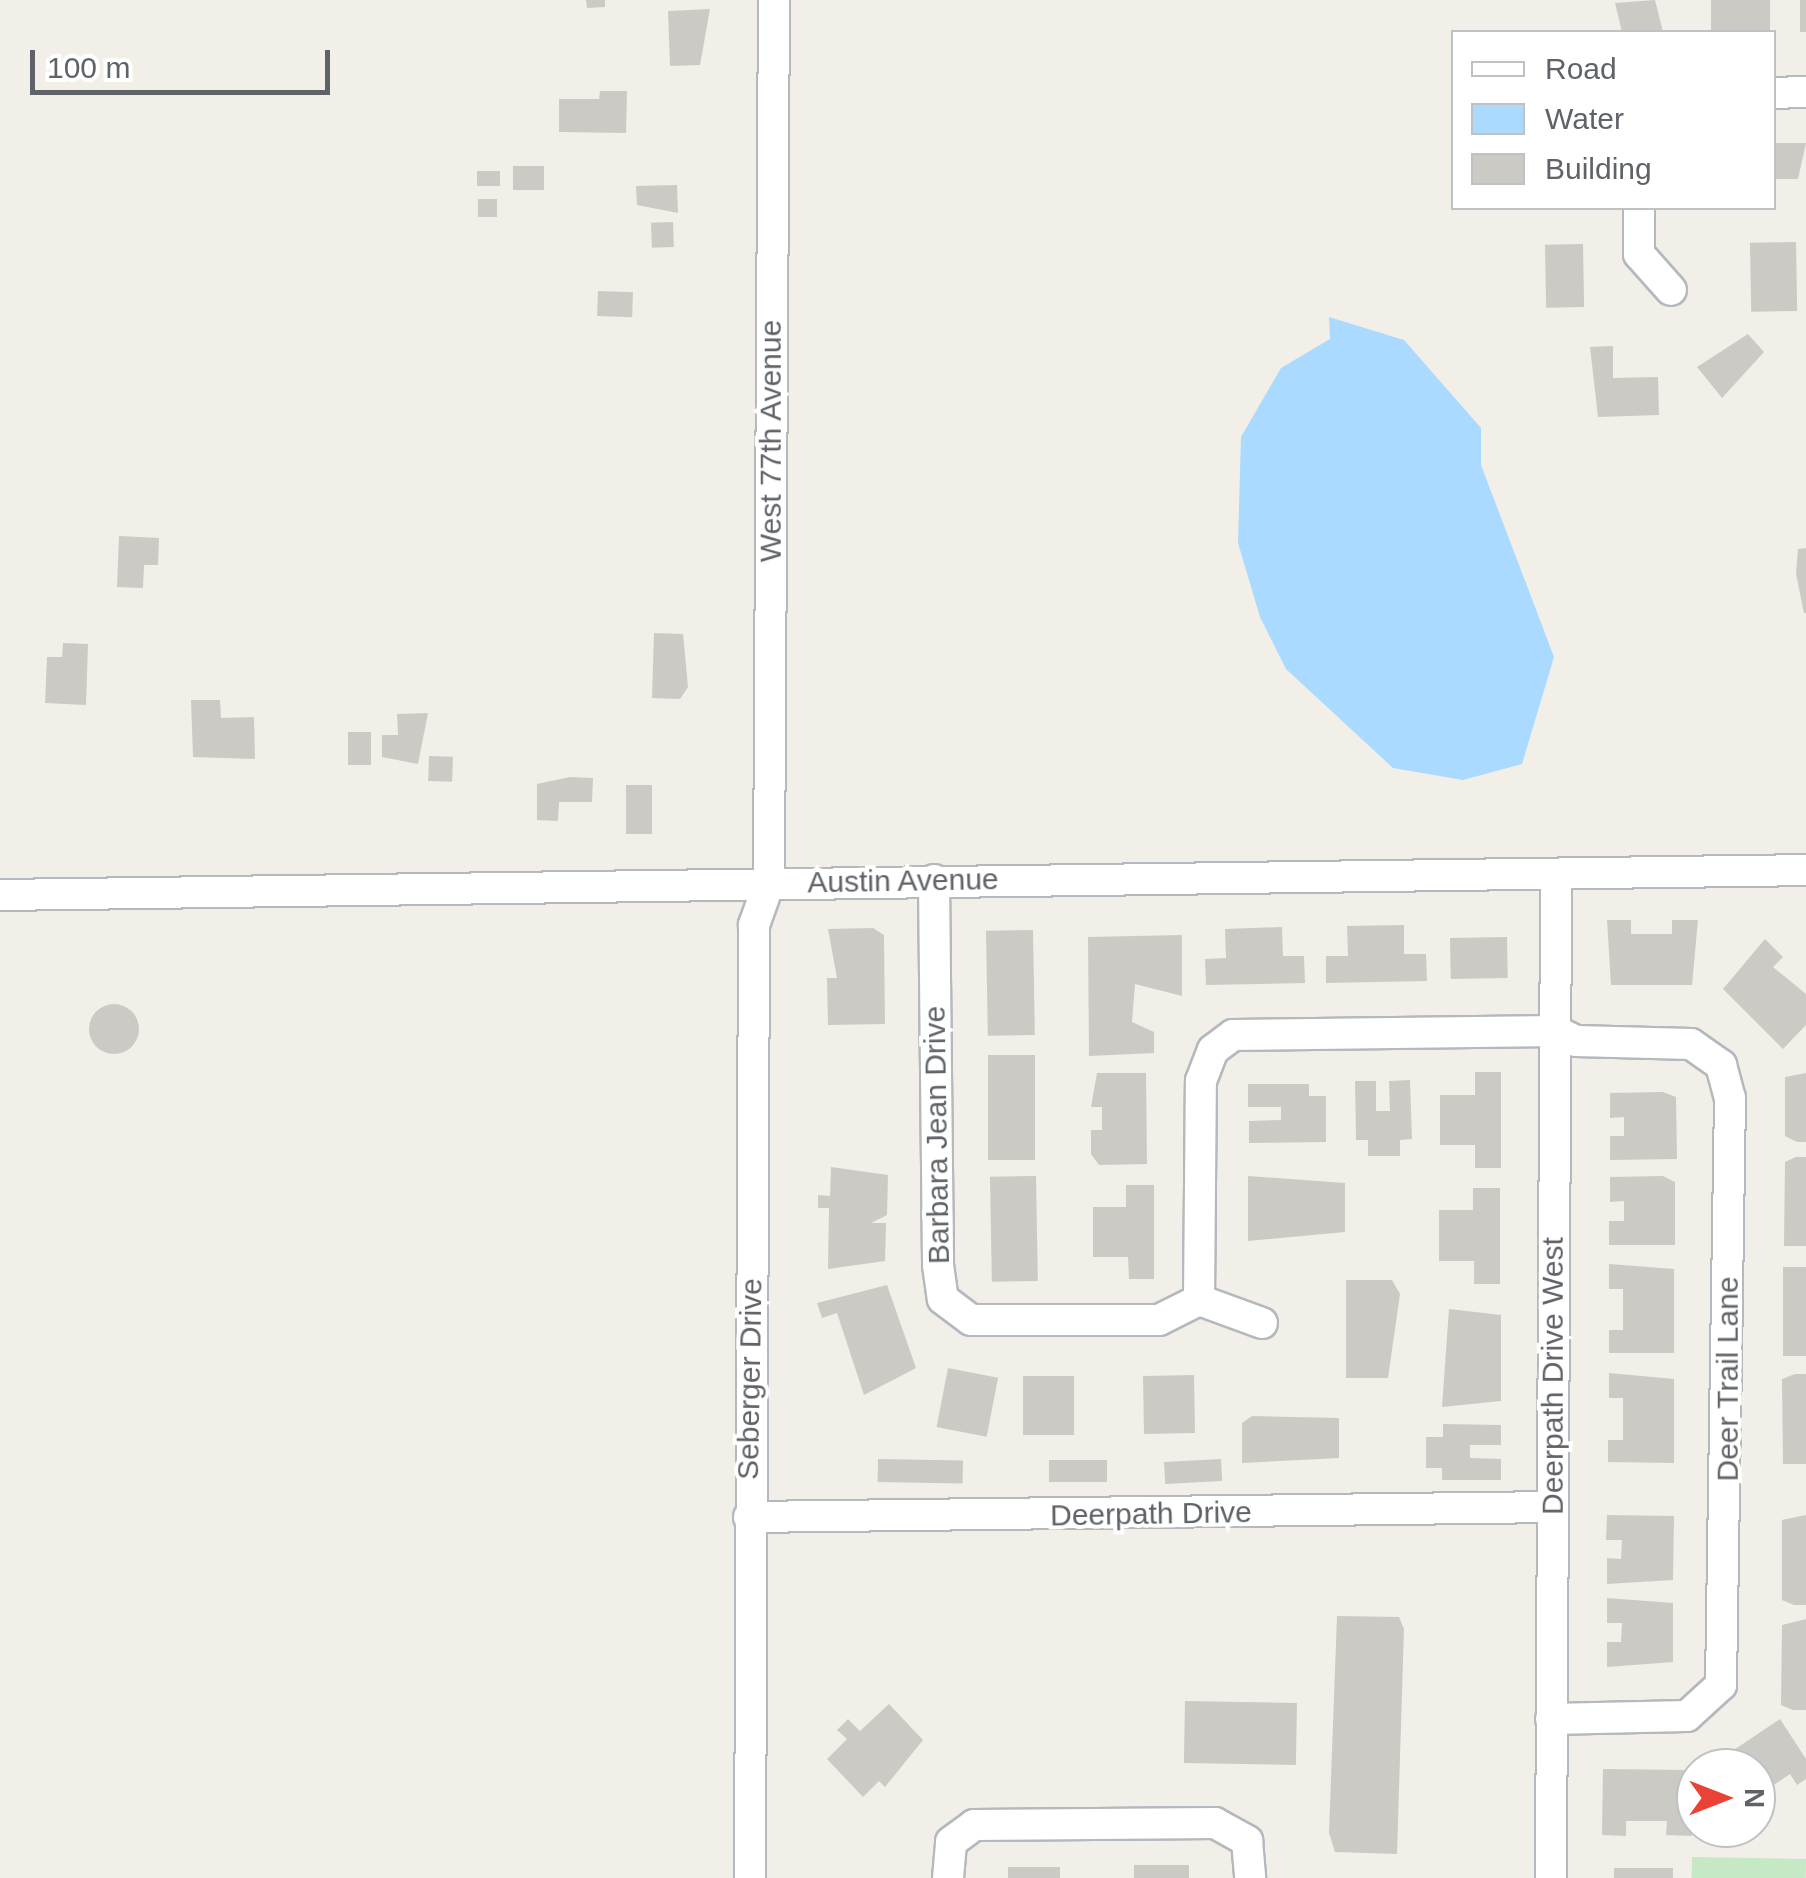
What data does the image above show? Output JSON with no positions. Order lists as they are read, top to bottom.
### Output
{
  "streets": {
    "street": [
      "West 77th Avenue",
      "Austin Avenue",
      "Barbara Jean Drive",
      "Deerpath Drive West",
      "Seberger Drive",
      "Deer Trail Lane",
      "Deerpath Drive"
    ]
  },
  "crossings": [
    ["West 77th Avenue", "Austin Avenue"],
    ["West 77th Avenue", "Seberger Drive"],
    ["Austin Avenue", "Barbara Jean Drive"],
    ["Austin Avenue", "Deerpath Drive West"],
    ["Austin Avenue", "Seberger Drive"],
    ["Deerpath Drive West", "Deer Trail Lane"],
    ["Deerpath Drive West", "Deerpath Drive"],
    ["Seberger Drive", "Deerpath Drive"]
  ],
  "legend": ["Road", "Water", "Building"],
  "scale_bar": "100 m",
  "north": "right"
}
